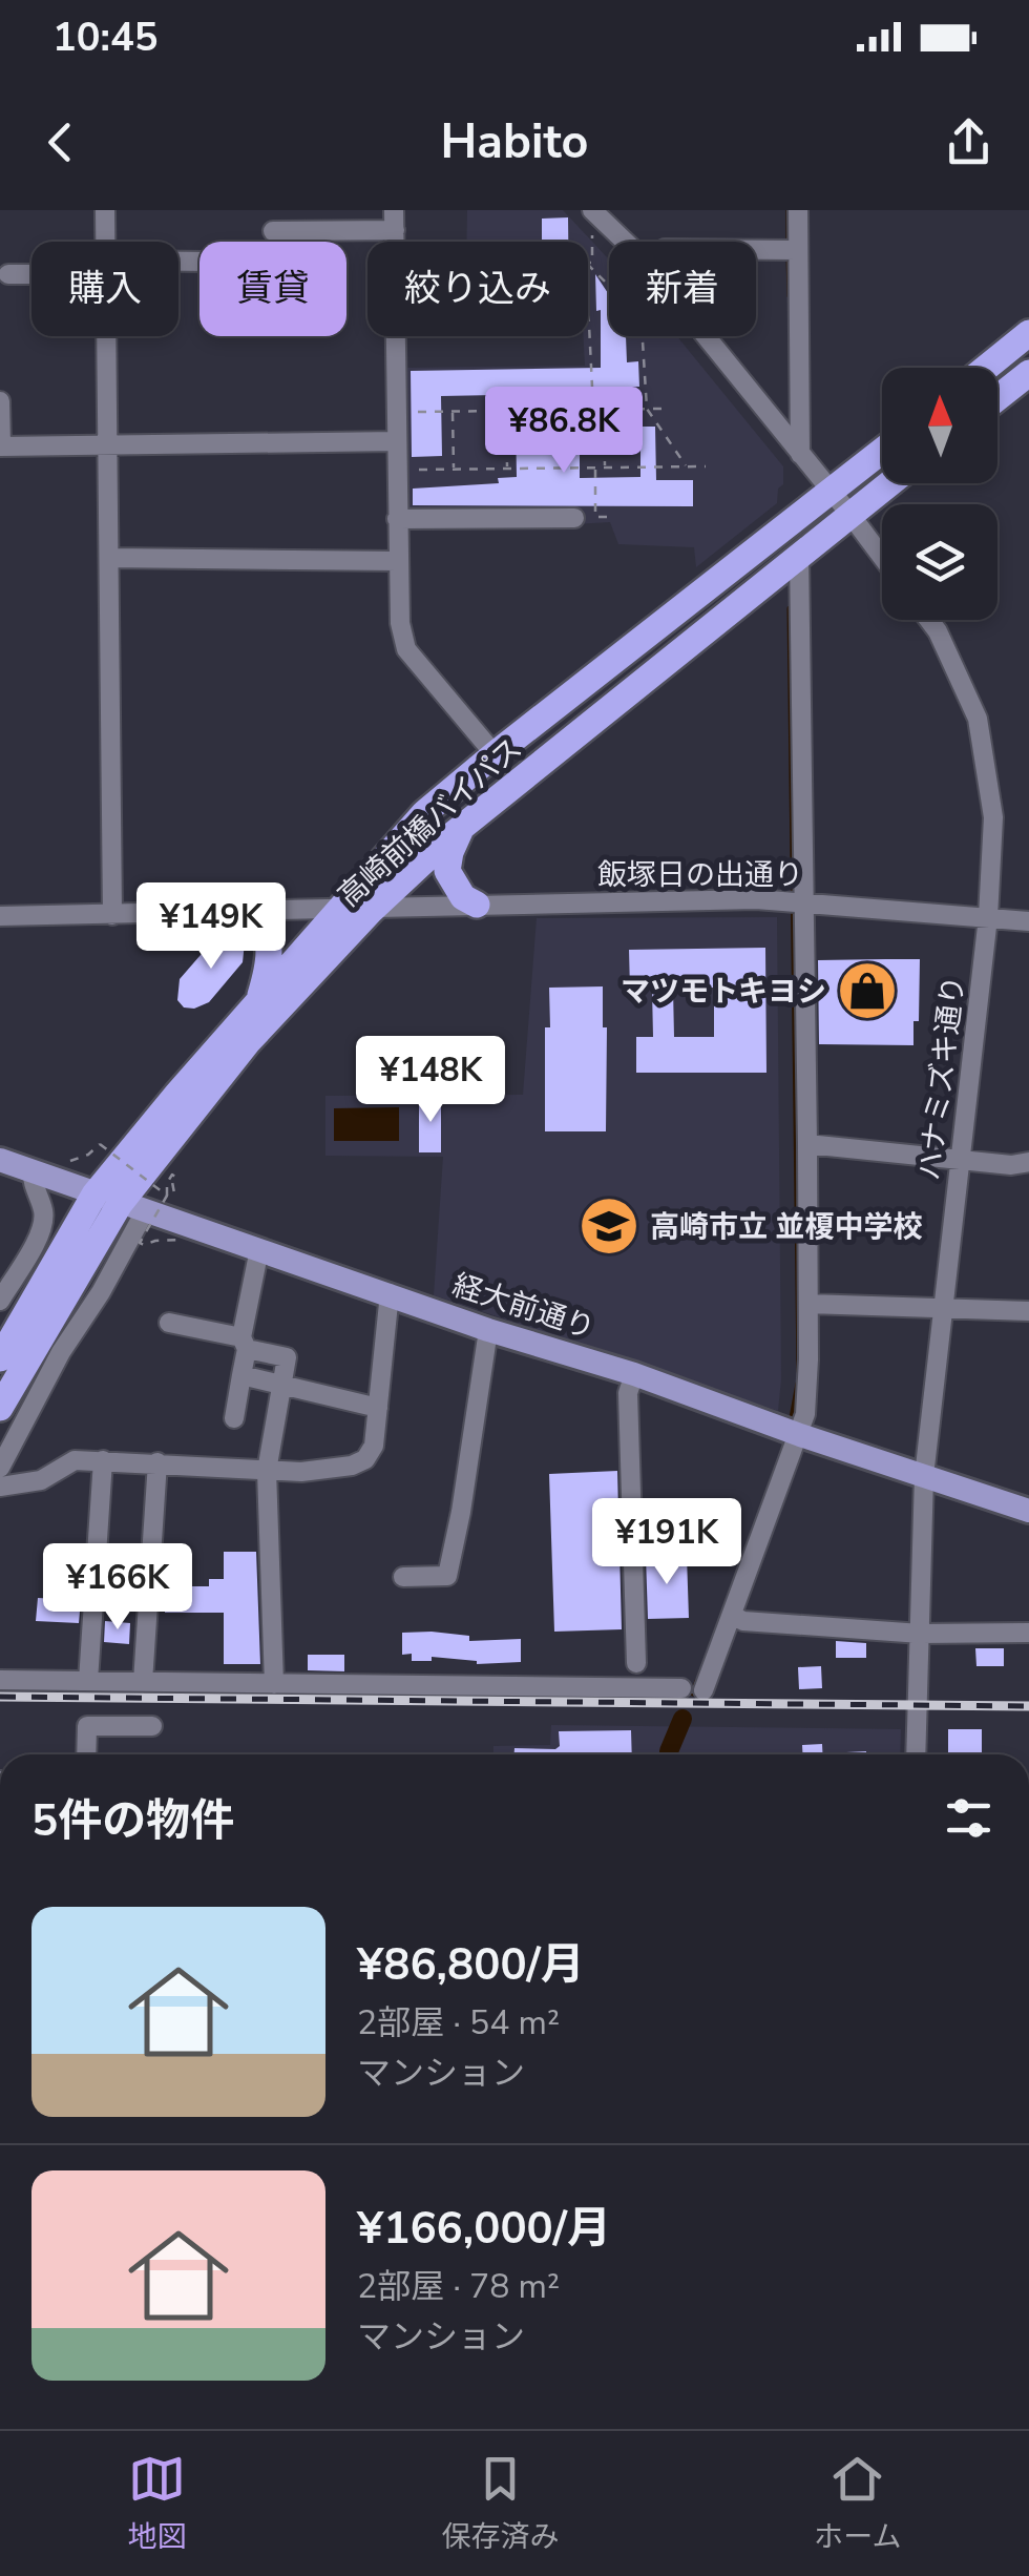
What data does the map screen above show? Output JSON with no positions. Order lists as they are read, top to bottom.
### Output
{
  "streets": {
    "highway": ["高崎前橋バイパス"],
    "main road": ["経大前通り"],
    "street": ["飯塚日の出通り", "ハナミズキ通り"]
  },
  "crossings": [
    ["高崎前橋バイパス", "飯塚日の出通り"],
    ["高崎前橋バイパス", "経大前通り"],
    ["飯塚日の出通り", "ハナミズキ通り"],
    ["ハナミズキ通り", "経大前通り"]
  ],
  "places": {
    "shop": ["マツモトキヨシ"],
    "school or university": ["高崎市立 並榎中学校"]
  },
  "north": "top",
  "page": {
    "status": "10:45",
    "header": "Habito",
    "chip": [
      "購入",
      "賃貸",
      "絞り込み",
      "新着"
    ],
    "price": [
      "¥86.8K",
      "¥149K",
      "¥148K",
      "¥191K",
      "¥166K"
    ],
    "heading": "5件の物件",
    "list": [
      {
        "name": "¥86,800/月",
        "note": "2部屋 · 54 m² · マンション"
      },
      {
        "name": "¥166,000/月",
        "note": "2部屋 · 78 m² · マンション"
      }
    ],
    "tabs": ["地図", "保存済み", "ホーム"]
  }
}
